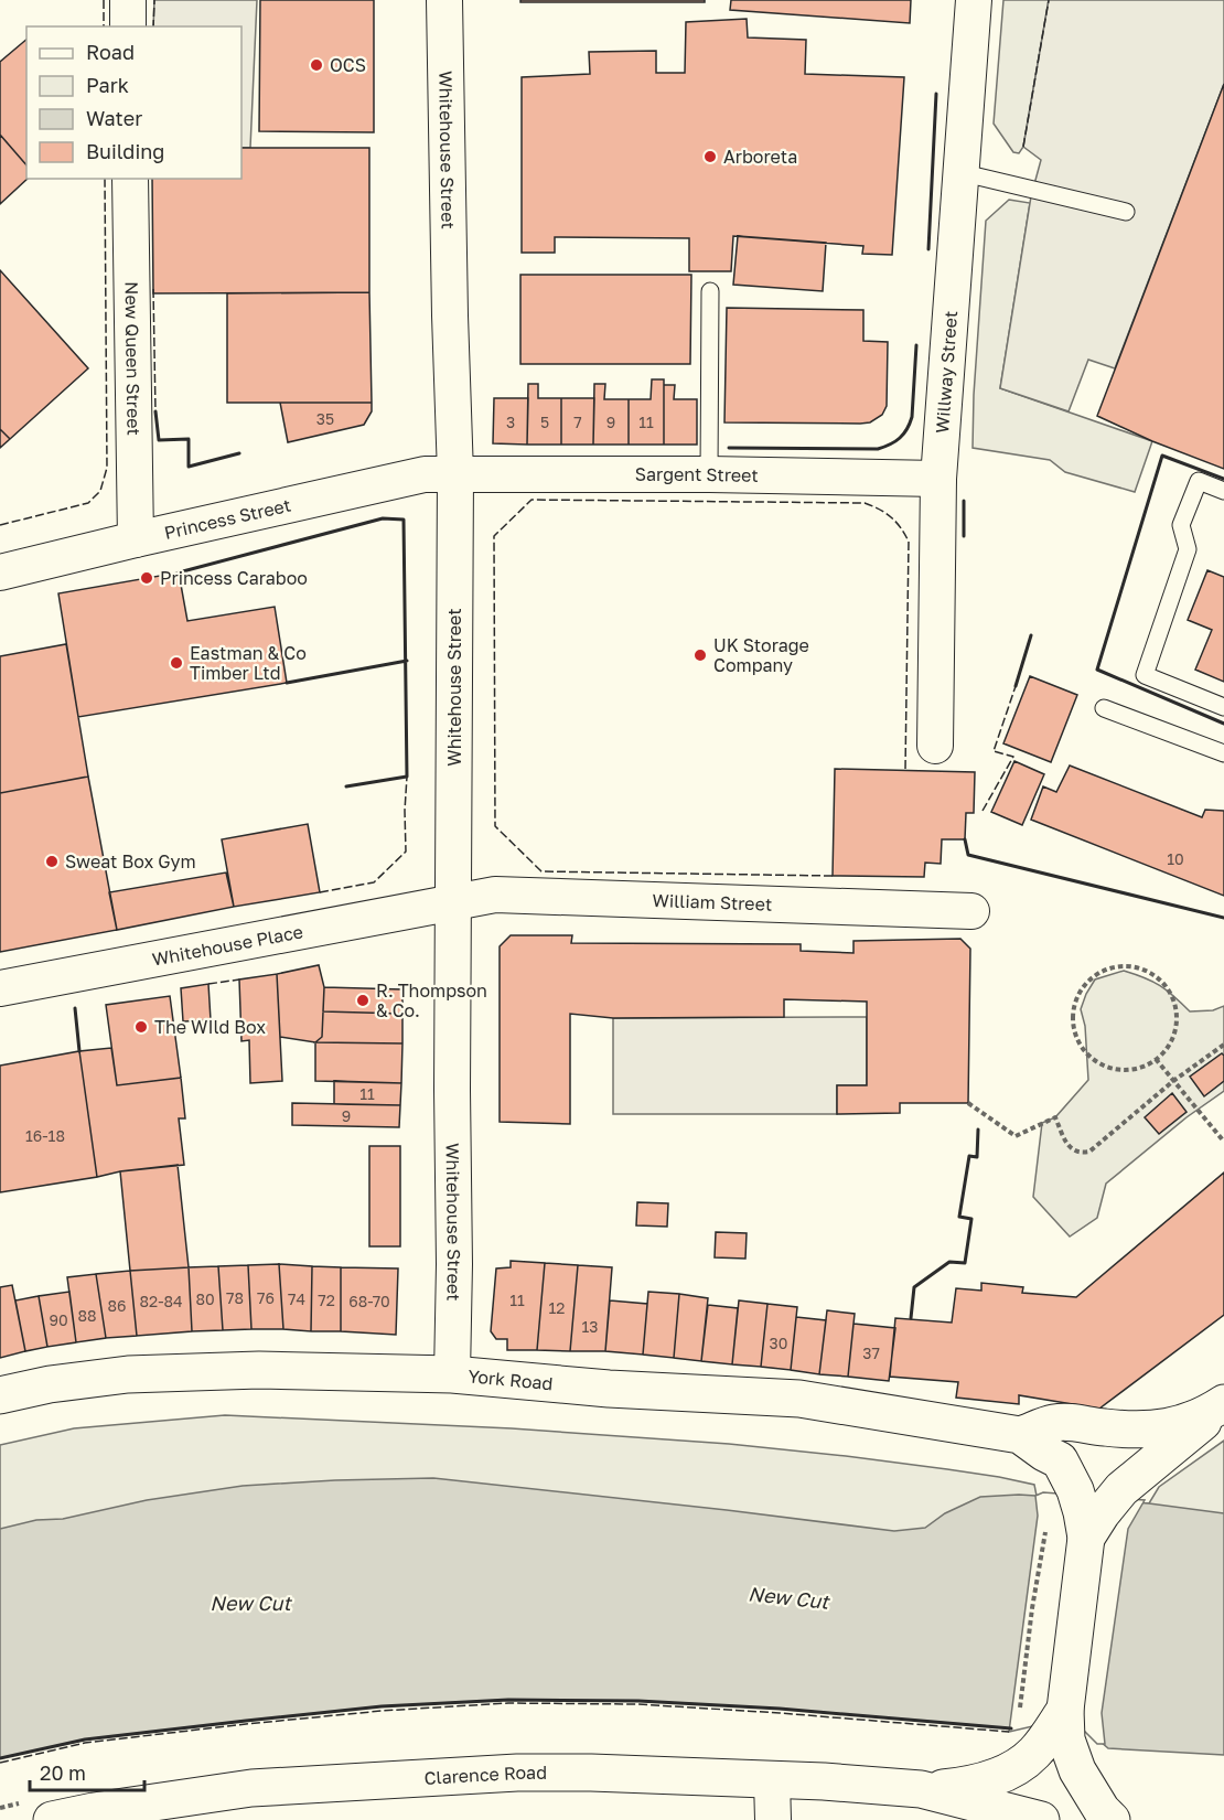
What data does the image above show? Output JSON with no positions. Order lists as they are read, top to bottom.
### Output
{
  "streets": {
    "highway": ["York Road", "Clarence Road"],
    "street": [
      "Whitehouse Street",
      "New Queen Street",
      "Willway Street",
      "Sargent Street",
      "Princess Street",
      "William Street",
      "Whitehouse Place"
    ]
  },
  "crossings": [
    ["Whitehouse Street", "Sargent Street"],
    ["Whitehouse Street", "Princess Street"],
    ["Whitehouse Street", "William Street"],
    ["Whitehouse Street", "Whitehouse Place"],
    ["Whitehouse Street", "York Road"],
    ["New Queen Street", "Princess Street"],
    ["Willway Street", "Sargent Street"],
    ["Sargent Street", "Princess Street"],
    ["William Street", "Whitehouse Place"]
  ],
  "water": ["New Cut"],
  "places": [
    "OCS",
    "Arboreta",
    "Princess Caraboo",
    "UK Storage Company",
    "Eastman & Co Timber Ltd",
    "Sweat Box Gym",
    "R. Thompson & Co.",
    "The WIld Box"
  ],
  "house_numbers": [
    "35",
    "3",
    "5",
    "7",
    "9",
    "11",
    "10",
    "11",
    "9",
    "16-18",
    "78",
    "76",
    "80",
    "74",
    "72",
    "11",
    "82-84",
    "68-70",
    "86",
    "12",
    "88",
    "90",
    "13",
    "30",
    "37"
  ],
  "legend": [
    "Road",
    "Park",
    "Water",
    "Building"
  ],
  "scale_bar": "20 m"
}
